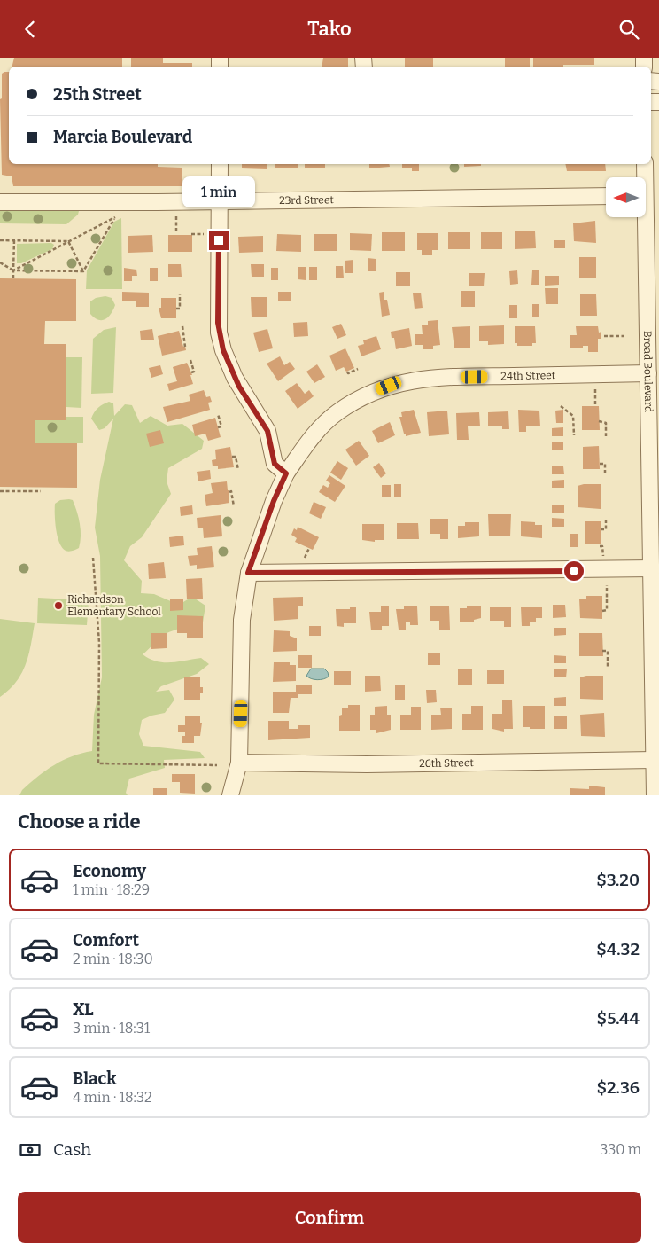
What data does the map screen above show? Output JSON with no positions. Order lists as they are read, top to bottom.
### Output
{
  "streets": {
    "street": [
      "23rd Street",
      "Broad Boulevard",
      "24th Street",
      "26th Street"
    ]
  },
  "crossings": [
    ["Broad Boulevard", "24th Street"],
    ["Broad Boulevard", "26th Street"],
    ["24th Street", "26th Street"]
  ],
  "places": ["Richardson Elementary School"],
  "north": "left",
  "page": {
    "header": "Tako",
    "banner": ["25th Street", "Marcia Boulevard"],
    "bubble": "1 min",
    "heading": "Choose a ride",
    "list": [
      {
        "name": "Economy",
        "note": "1 min · 18:29",
        "value": "$3.20"
      },
      {
        "name": "Comfort",
        "note": "2 min · 18:30",
        "value": "$4.32"
      },
      {
        "name": "XL",
        "note": "3 min · 18:31",
        "value": "$5.44"
      },
      {
        "name": "Black",
        "note": "4 min · 18:32",
        "value": "$2.36"
      }
    ],
    "pay": ["Cash", "330 m"],
    "buttons": "Confirm"
  }
}
